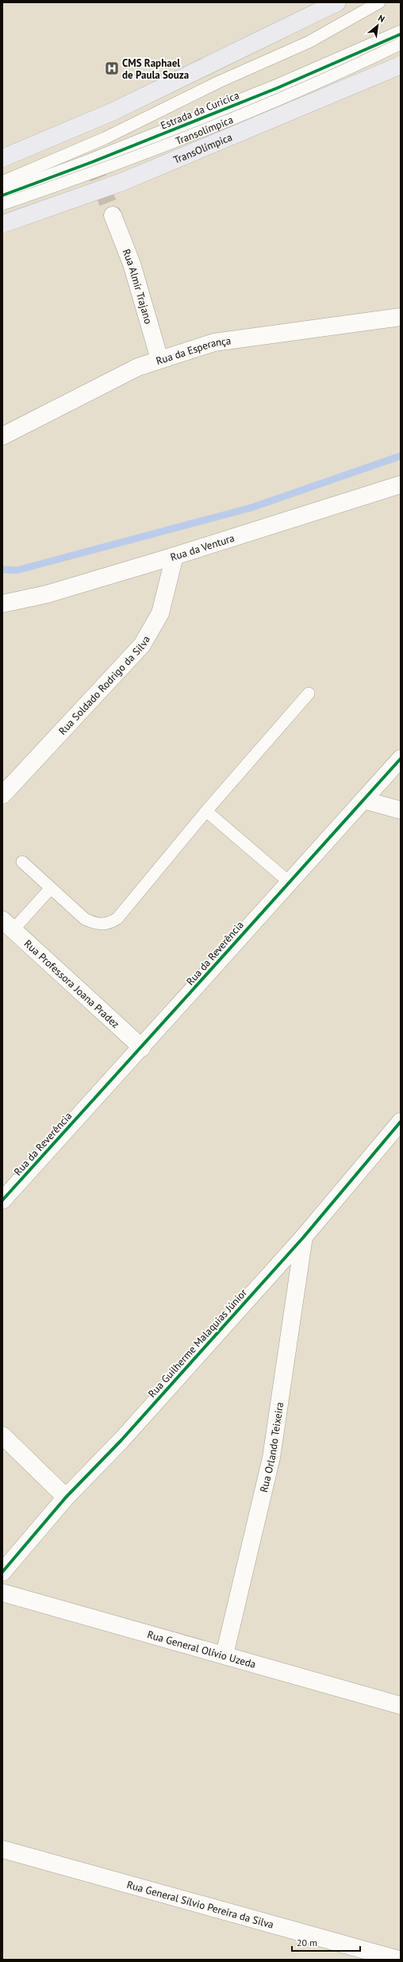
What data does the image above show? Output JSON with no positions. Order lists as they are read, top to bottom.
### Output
{
  "streets": {
    "highway": ["TransOlímpica"],
    "street": [
      "Estrada da Curicica",
      "Rua Almir Trajano",
      "Rua da Esperança",
      "Rua da Ventura",
      "Rua Soldado Rodrigo da Silva",
      "Rua da Reverência",
      "Rua Professora Joana Pradez",
      "Rua Guilherme Malaquias Júnior",
      "Rua Orlando Teixeira",
      "Rua General Olívio Uzeda",
      "Rua General Sílvio Pereira da Silva"
    ],
    "lane": ["Transolímpica"]
  },
  "crossings": [
    ["Rua Almir Trajano", "Rua da Esperança"],
    ["Rua da Ventura", "Rua Soldado Rodrigo da Silva"],
    ["Rua da Reverência", "Rua Professora Joana Pradez"],
    ["Rua Guilherme Malaquias Júnior", "Rua Orlando Teixeira"],
    ["Rua Orlando Teixeira", "Rua General Olívio Uzeda"]
  ],
  "places": {
    "hospital": ["CMS Raphael de Paula Souza"]
  },
  "scale_bar": "20 m",
  "north": "top right"
}
